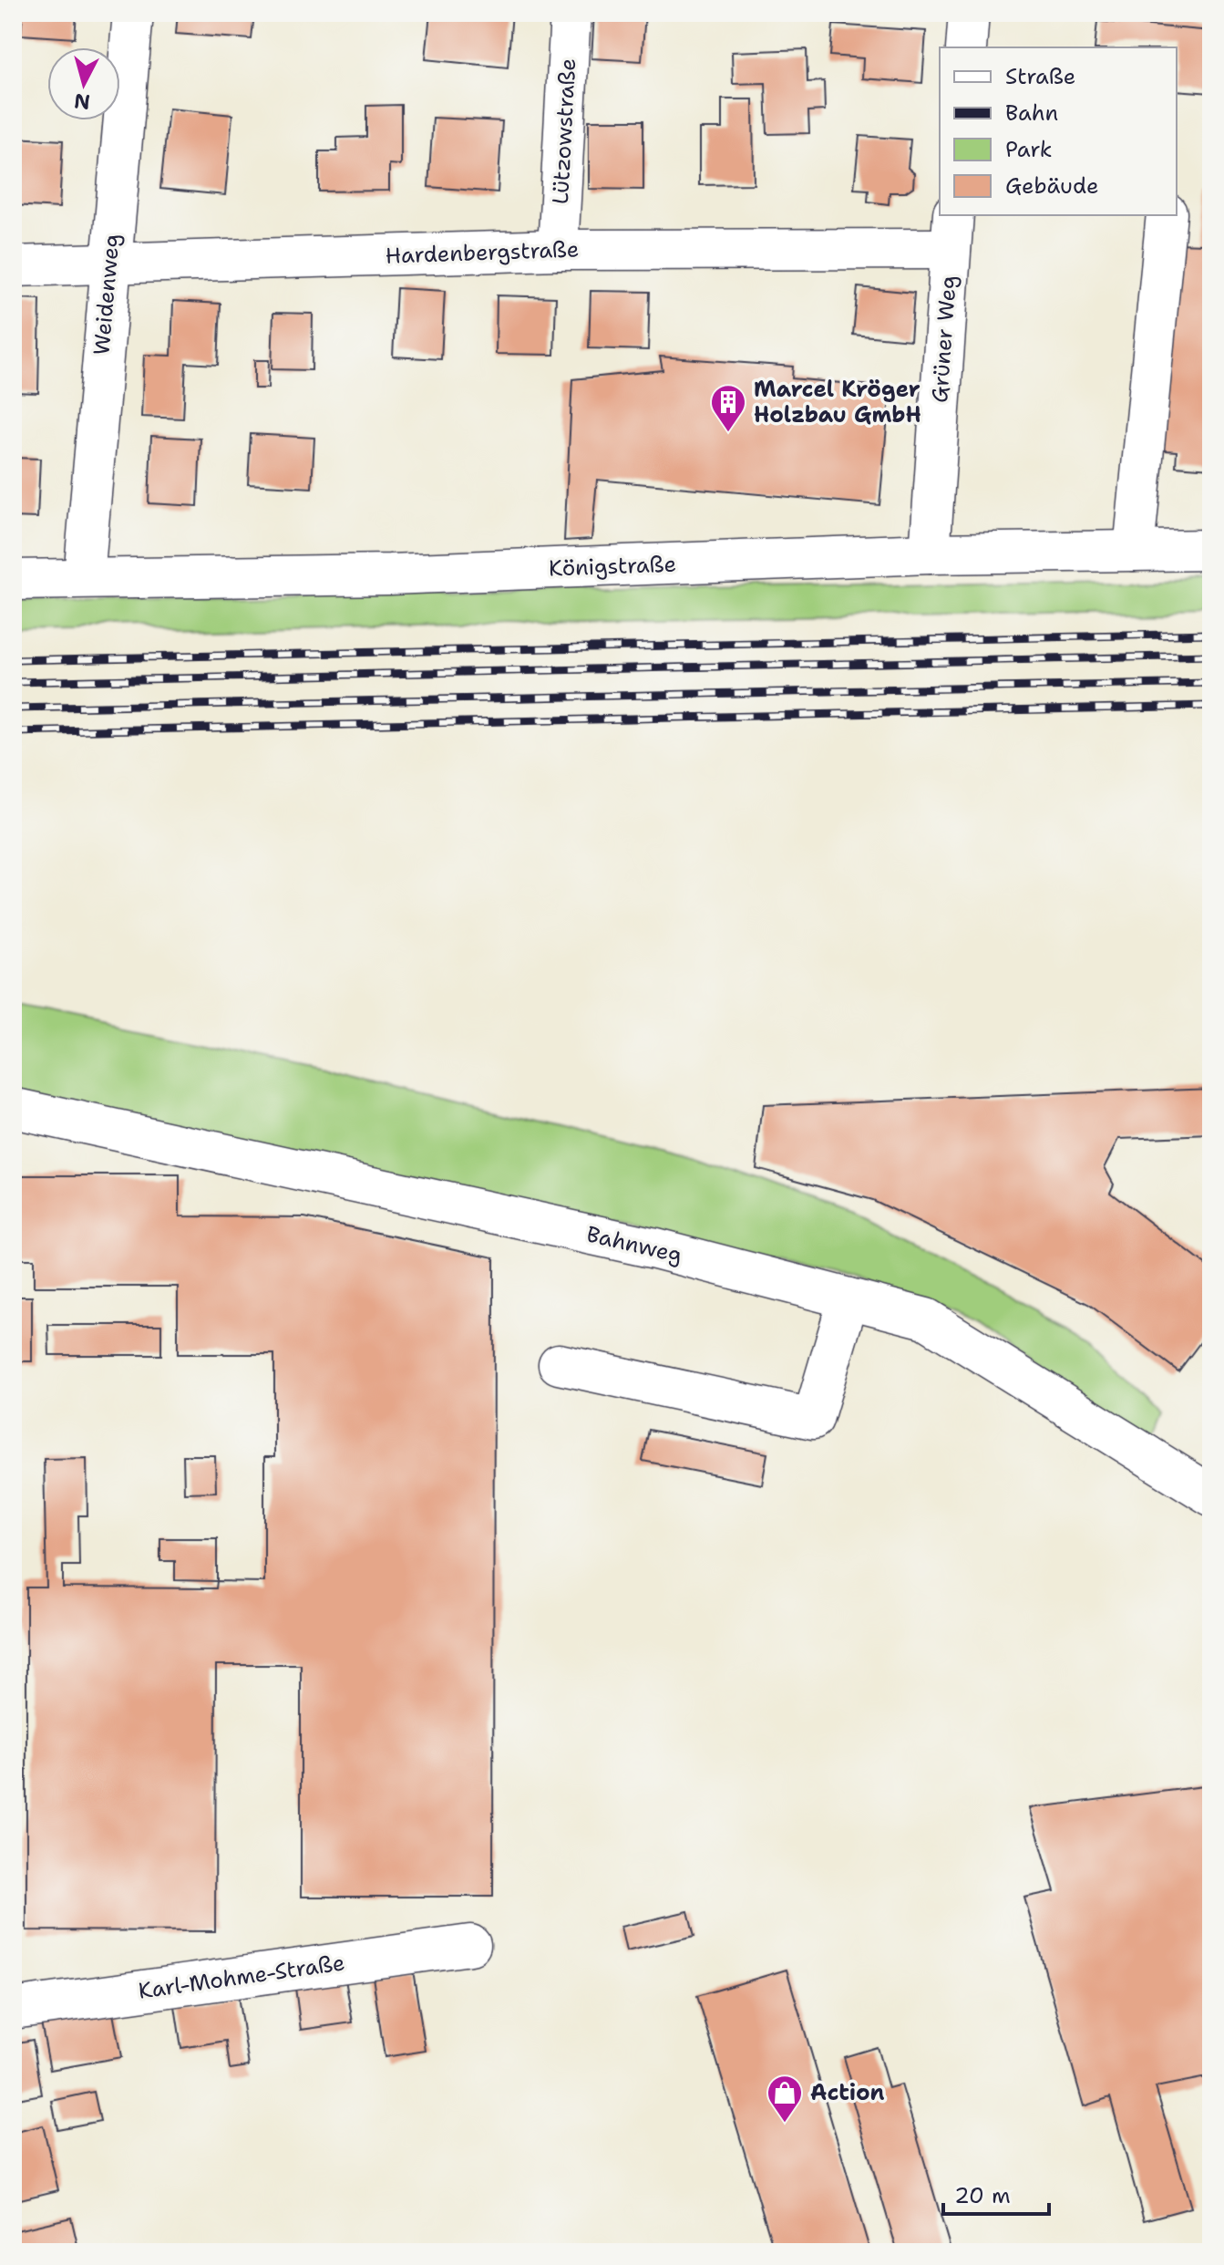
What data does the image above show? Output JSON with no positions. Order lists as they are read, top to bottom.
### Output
{
  "streets": {
    "street": [
      "Lützowstraße",
      "Hardenbergstraße",
      "Weidenweg",
      "Grüner Weg",
      "Königstraße",
      "Bahnweg",
      "Karl-Mohme-Straße"
    ]
  },
  "crossings": [
    ["Lützowstraße", "Hardenbergstraße"],
    ["Hardenbergstraße", "Weidenweg"],
    ["Hardenbergstraße", "Grüner Weg"],
    ["Weidenweg", "Königstraße"],
    ["Grüner Weg", "Königstraße"]
  ],
  "places": {
    "building": ["Marcel Kröger Holzbau GmbH"],
    "shop": ["Action"]
  },
  "legend": [
    "Straße",
    "Bahn",
    "Park",
    "Gebäude"
  ],
  "scale_bar": "20 m",
  "north": "bottom"
}
